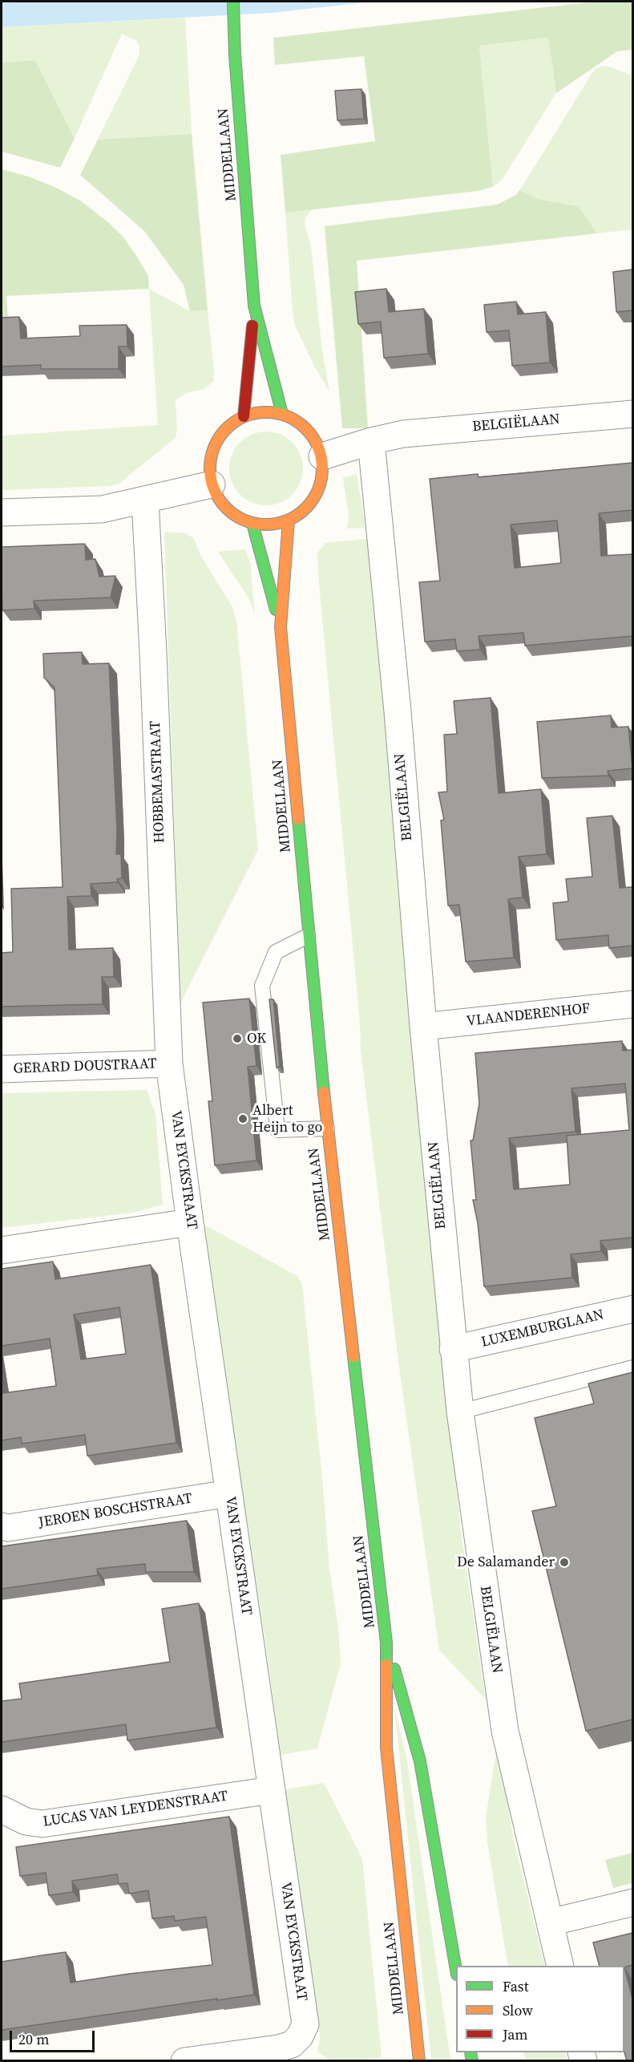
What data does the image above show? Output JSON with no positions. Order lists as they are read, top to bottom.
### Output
{
  "streets": {
    "main road": ["MIDDELLAAN"],
    "street": [
      "BELGIËLAAN",
      "HOBBEMASTRAAT",
      "VLAANDERENHOF",
      "GERARD DOUSTRAAT",
      "VAN EYCKSTRAAT",
      "LUXEMBURGLAAN",
      "JEROEN BOSCHSTRAAT",
      "LUCAS VAN LEYDENSTRAAT"
    ]
  },
  "crossings": [
    ["MIDDELLAAN", "BELGIËLAAN"],
    ["BELGIËLAAN", "VLAANDERENHOF"],
    ["BELGIËLAAN", "LUXEMBURGLAAN"],
    ["HOBBEMASTRAAT", "GERARD DOUSTRAAT"],
    ["HOBBEMASTRAAT", "VAN EYCKSTRAAT"],
    ["GERARD DOUSTRAAT", "VAN EYCKSTRAAT"],
    ["VAN EYCKSTRAAT", "JEROEN BOSCHSTRAAT"],
    ["VAN EYCKSTRAAT", "LUCAS VAN LEYDENSTRAAT"]
  ],
  "places": ["OK", "Albert Heijn to go", "De Salamander"],
  "legend": ["Fast", "Slow", "Jam"],
  "scale_bar": "20 m"
}
